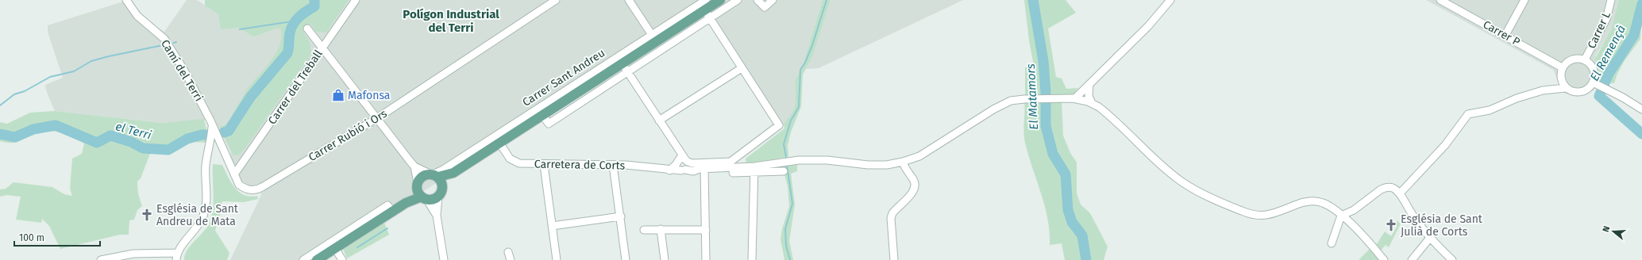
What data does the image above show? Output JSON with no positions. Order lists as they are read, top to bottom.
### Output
{
  "streets": {
    "street": [
      "Carrer L",
      "Carrer P",
      "Camí del Terri",
      "Carrer Sant Andreu",
      "Carrer del Treball",
      "Carrer Rubió i Ors",
      "Carretera de Corts"
    ]
  },
  "crossings": [
    ["Carrer L", "Carrer P"],
    ["Camí del Terri", "Carrer Rubió i Ors"],
    ["Carrer del Treball", "Carrer Rubió i Ors"]
  ],
  "districts": ["Polígon Industrial del Terri"],
  "water": ["El Remençà", "El Matamors", "el Terri"],
  "places": {
    "shop": ["Mafonsa"],
    "church": ["Església de Sant Andreu de Mata", "Església de Sant Julià de Corts"]
  },
  "scale_bar": "100 m",
  "north": "left"
}
